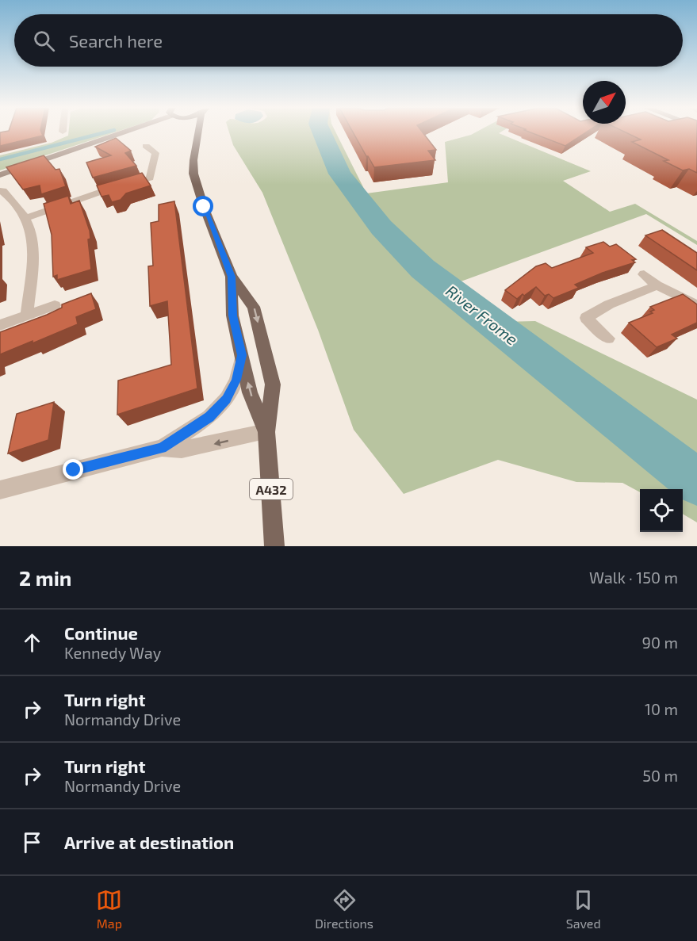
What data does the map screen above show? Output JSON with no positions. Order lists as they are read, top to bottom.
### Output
{
  "streets": {
    "main road": ["A432"]
  },
  "water": ["River Frome"],
  "north": "top right",
  "page": {
    "search": "Search here",
    "heading": ["2 min", "Walk · 150 m"],
    "list": [
      ["Continue", "Kennedy Way", "90 m"],
      ["Turn right", "Normandy Drive", "10 m"],
      ["Turn right", "Normandy Drive", "50 m"],
      "Arrive at destination"
    ],
    "nav": ["Map", "Directions", "Saved"]
  }
}
